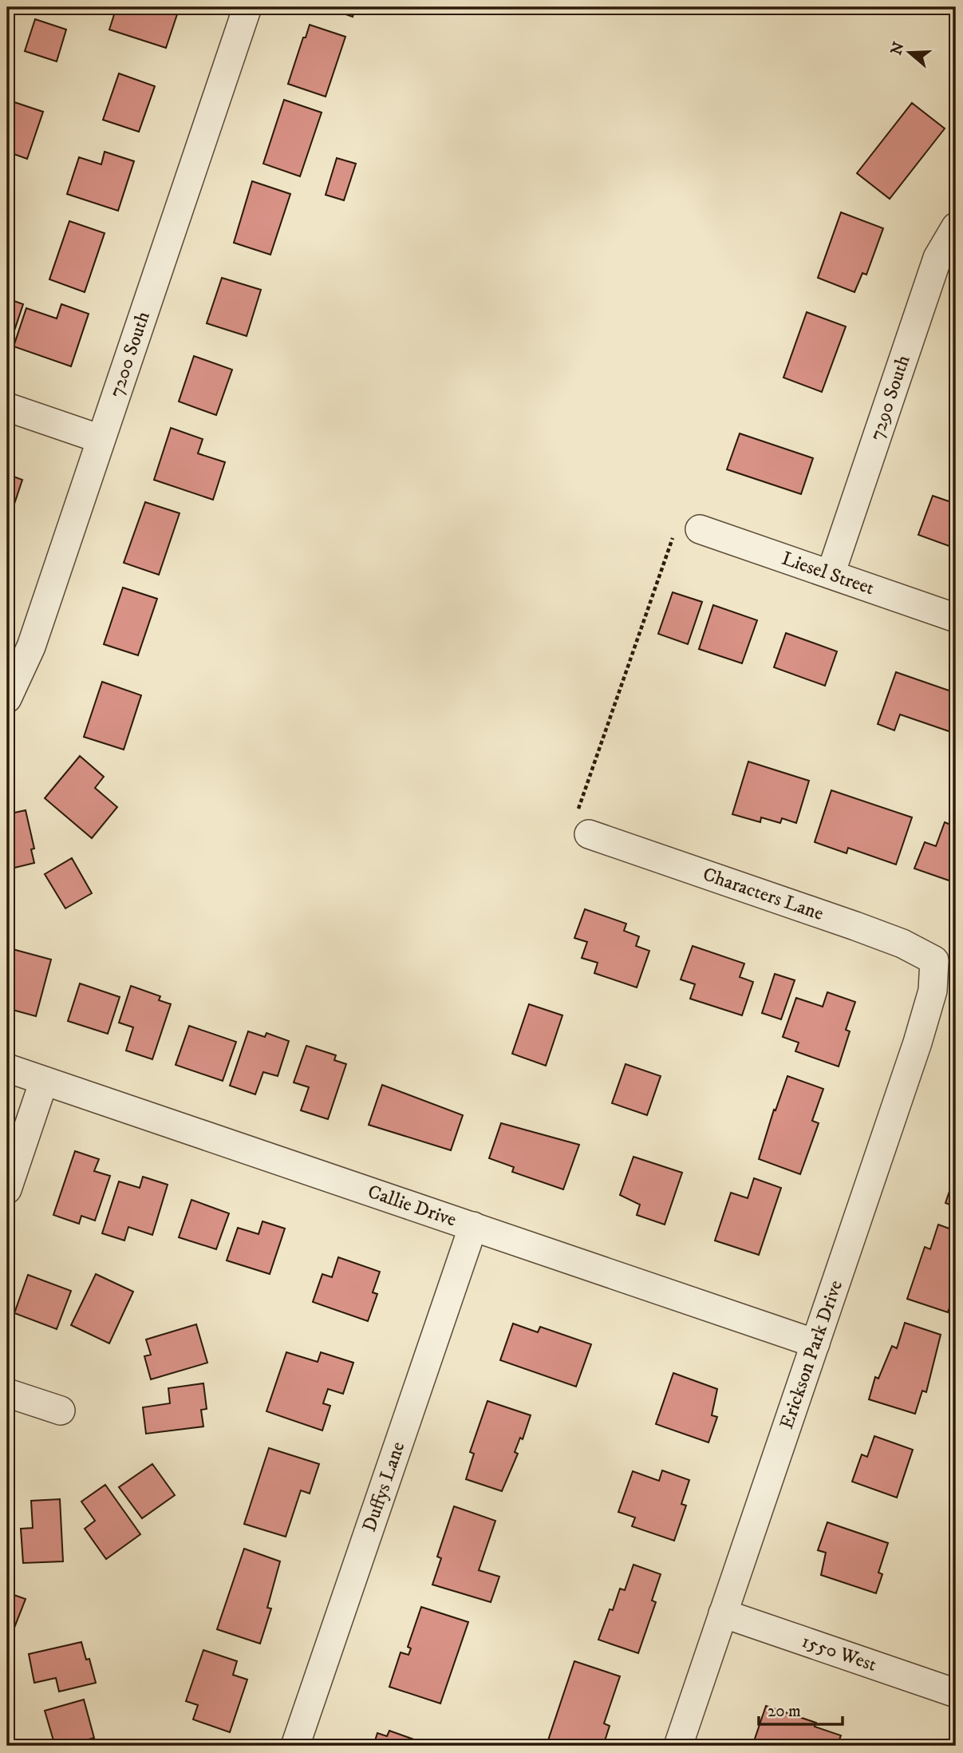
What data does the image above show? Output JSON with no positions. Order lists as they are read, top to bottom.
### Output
{
  "streets": {
    "street": [
      "7200 South",
      "7290 South",
      "Liesel Street",
      "Characters Lane",
      "Callie Drive",
      "Erickson Park Drive",
      "Duffys Lane",
      "1550 West"
    ]
  },
  "crossings": [
    ["7290 South", "Liesel Street"],
    ["Characters Lane", "Erickson Park Drive"],
    ["Callie Drive", "Erickson Park Drive"],
    ["Callie Drive", "Duffys Lane"],
    ["Erickson Park Drive", "1550 West"]
  ],
  "scale_bar": "20 m",
  "north": "left"
}
